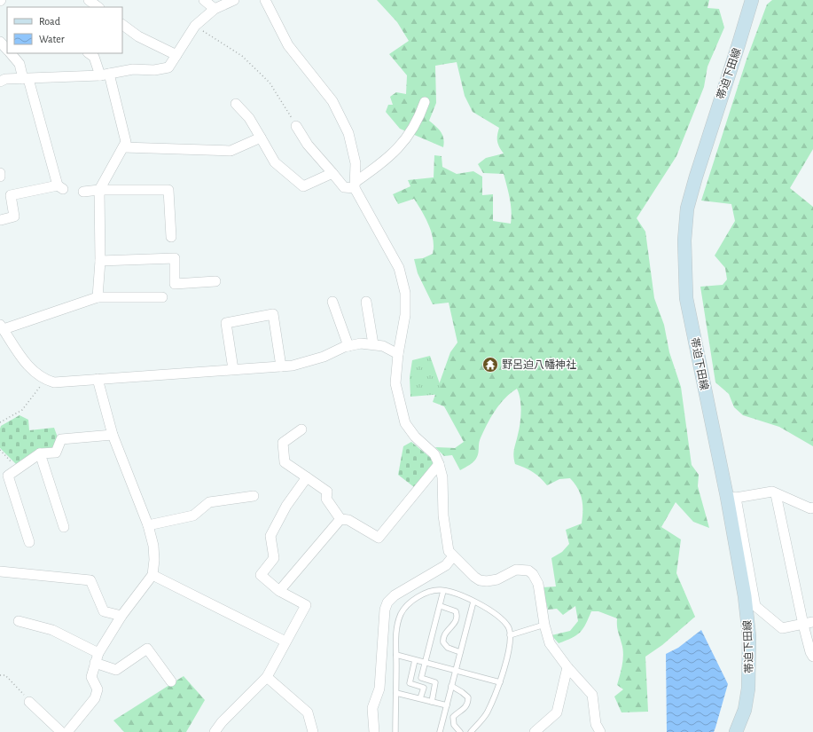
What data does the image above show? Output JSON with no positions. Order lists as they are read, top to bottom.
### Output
{
  "streets": {
    "main road": ["帯迫下田線"]
  },
  "places": {
    "temple": ["野呂迫八幡神社"]
  },
  "legend": ["Road", "Water"]
}
